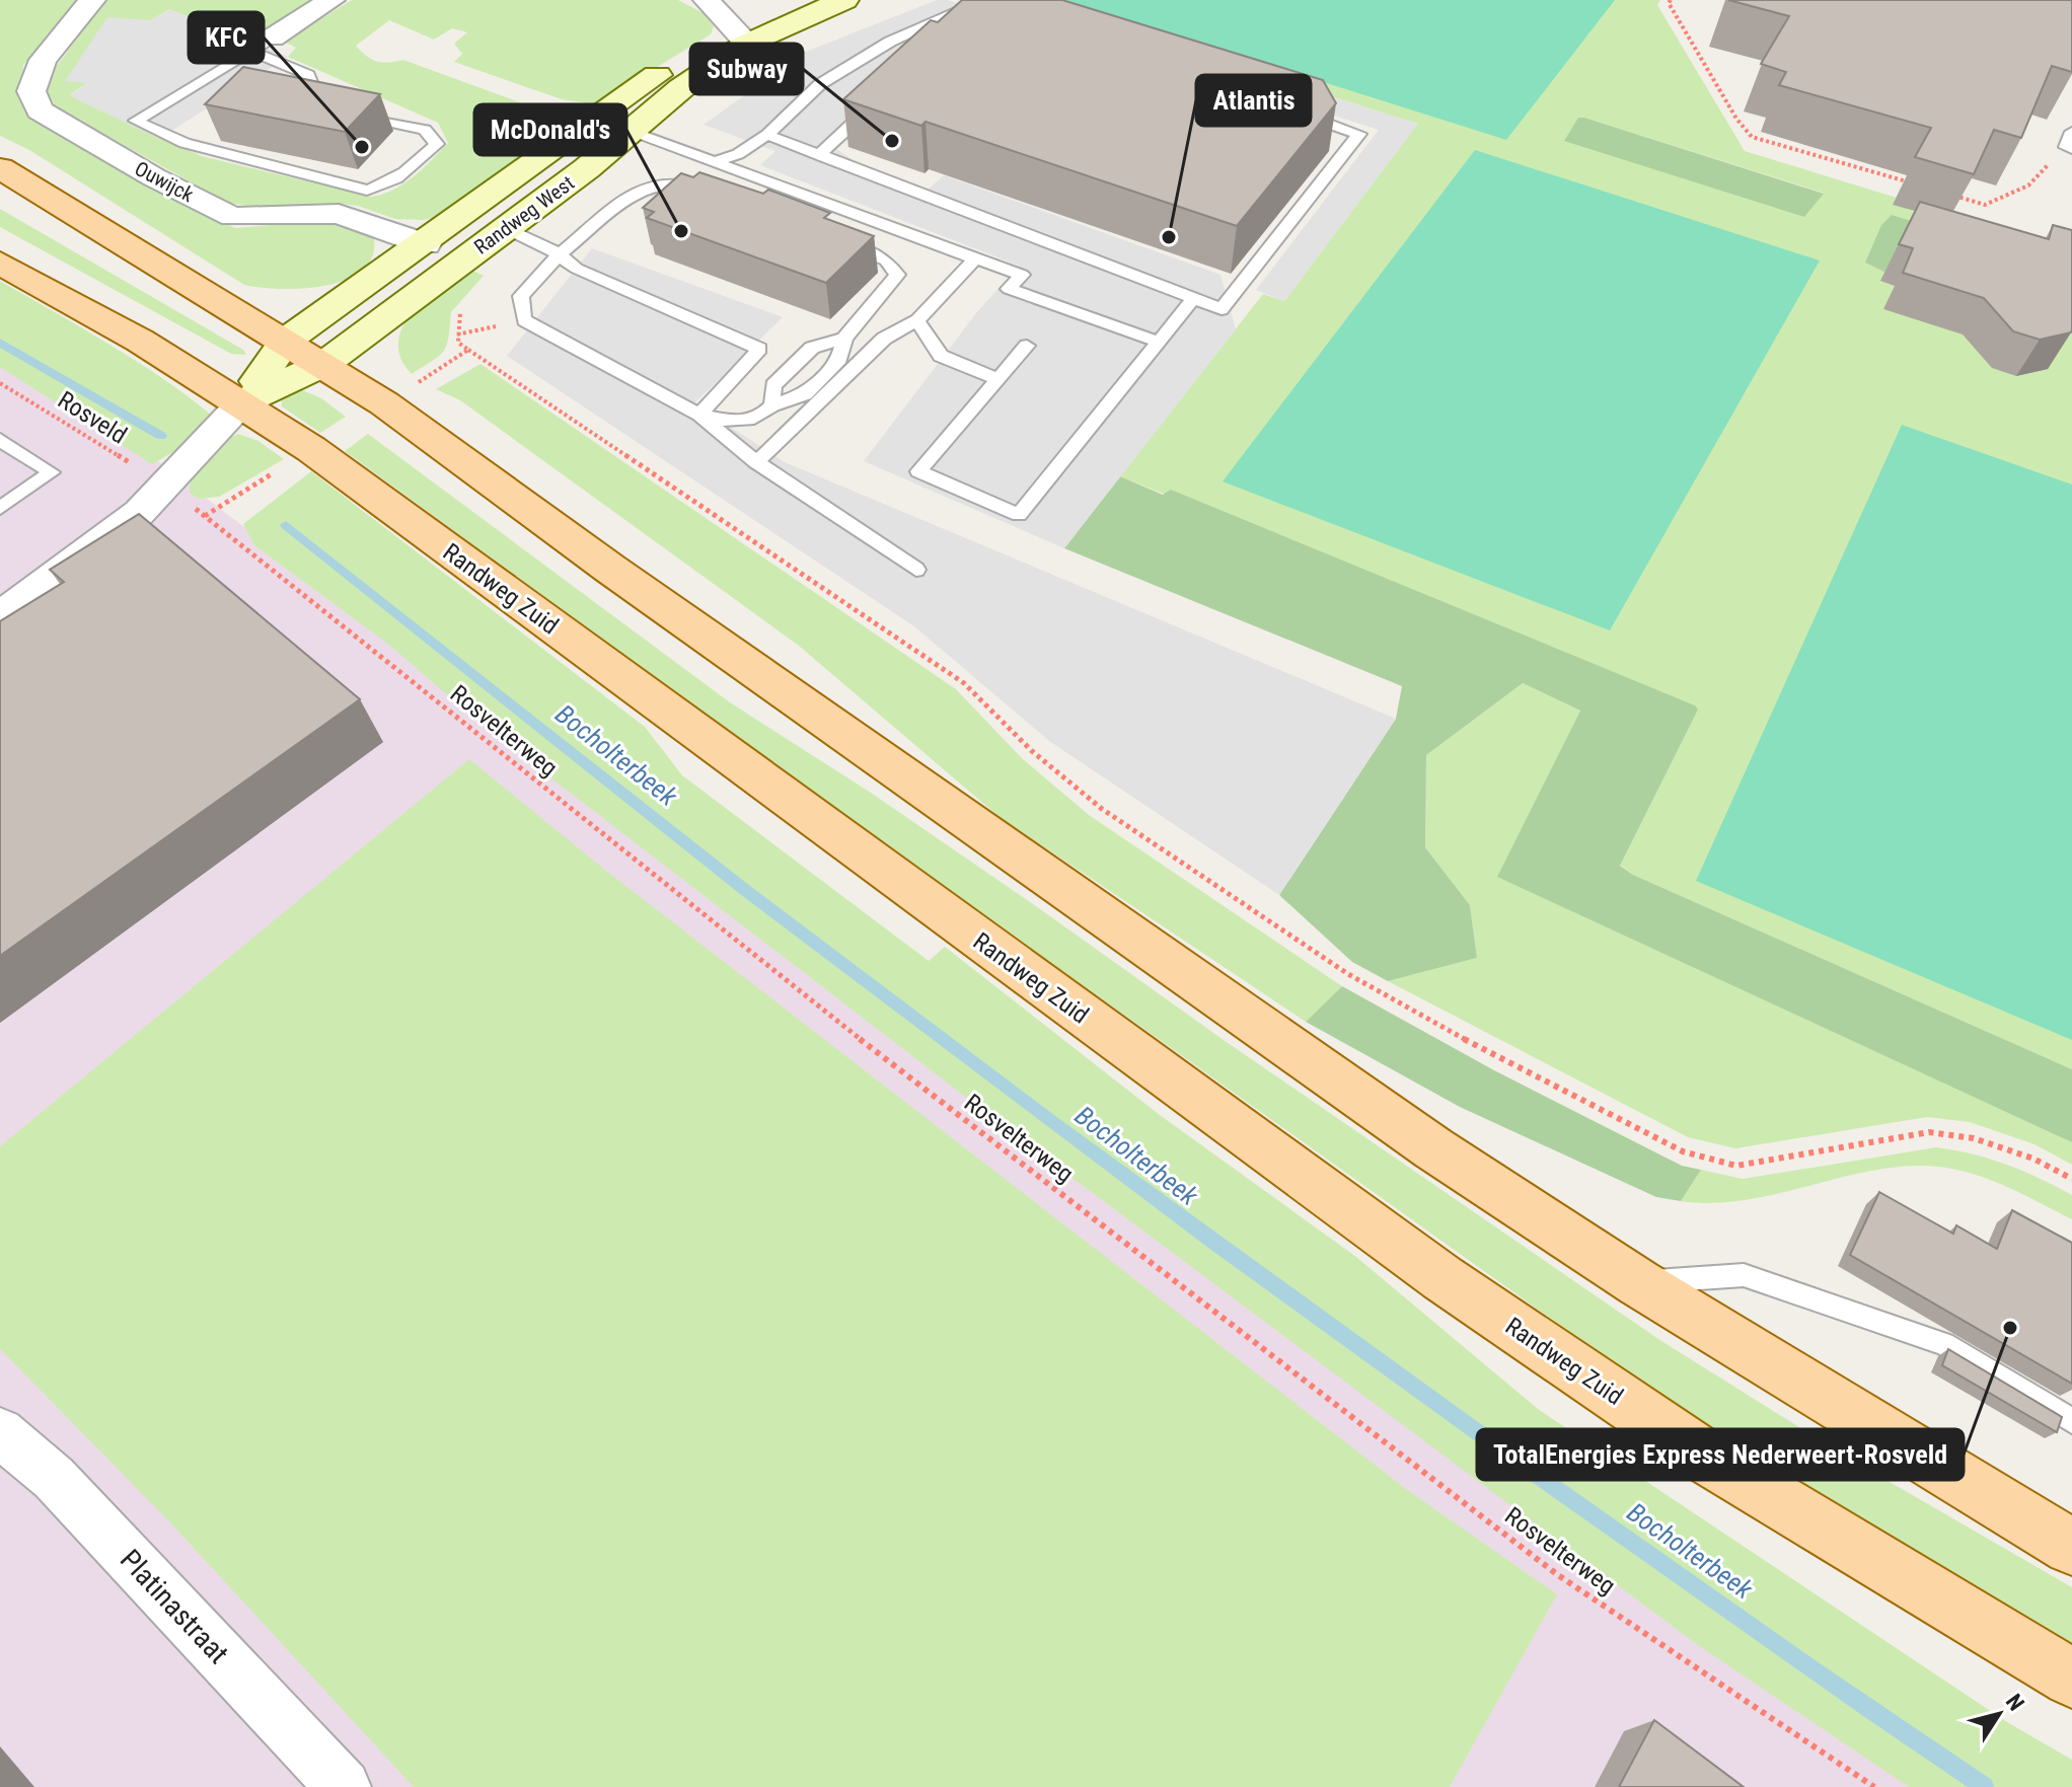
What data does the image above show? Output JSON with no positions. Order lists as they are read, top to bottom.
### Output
{
  "streets": {
    "main road": ["Randweg Zuid"],
    "street": ["Ouwijck", "Randweg West", "Platinastraat"],
    "path": ["Rosveld", "Rosvelterweg"]
  },
  "crossings": [
    ["Ouwijck", "Randweg West"],
    ["Randweg West", "Rosveld"],
    ["Randweg West", "Randweg Zuid"],
    ["Randweg West", "Rosvelterweg"],
    ["Rosveld", "Rosvelterweg"]
  ],
  "water": ["Bocholterbeek"],
  "places": [
    "Subway",
    "KFC",
    "McDonald's",
    "Atlantis",
    "TotalEnergies Express Nederweert-Rosveld"
  ],
  "north": "top right"
}
